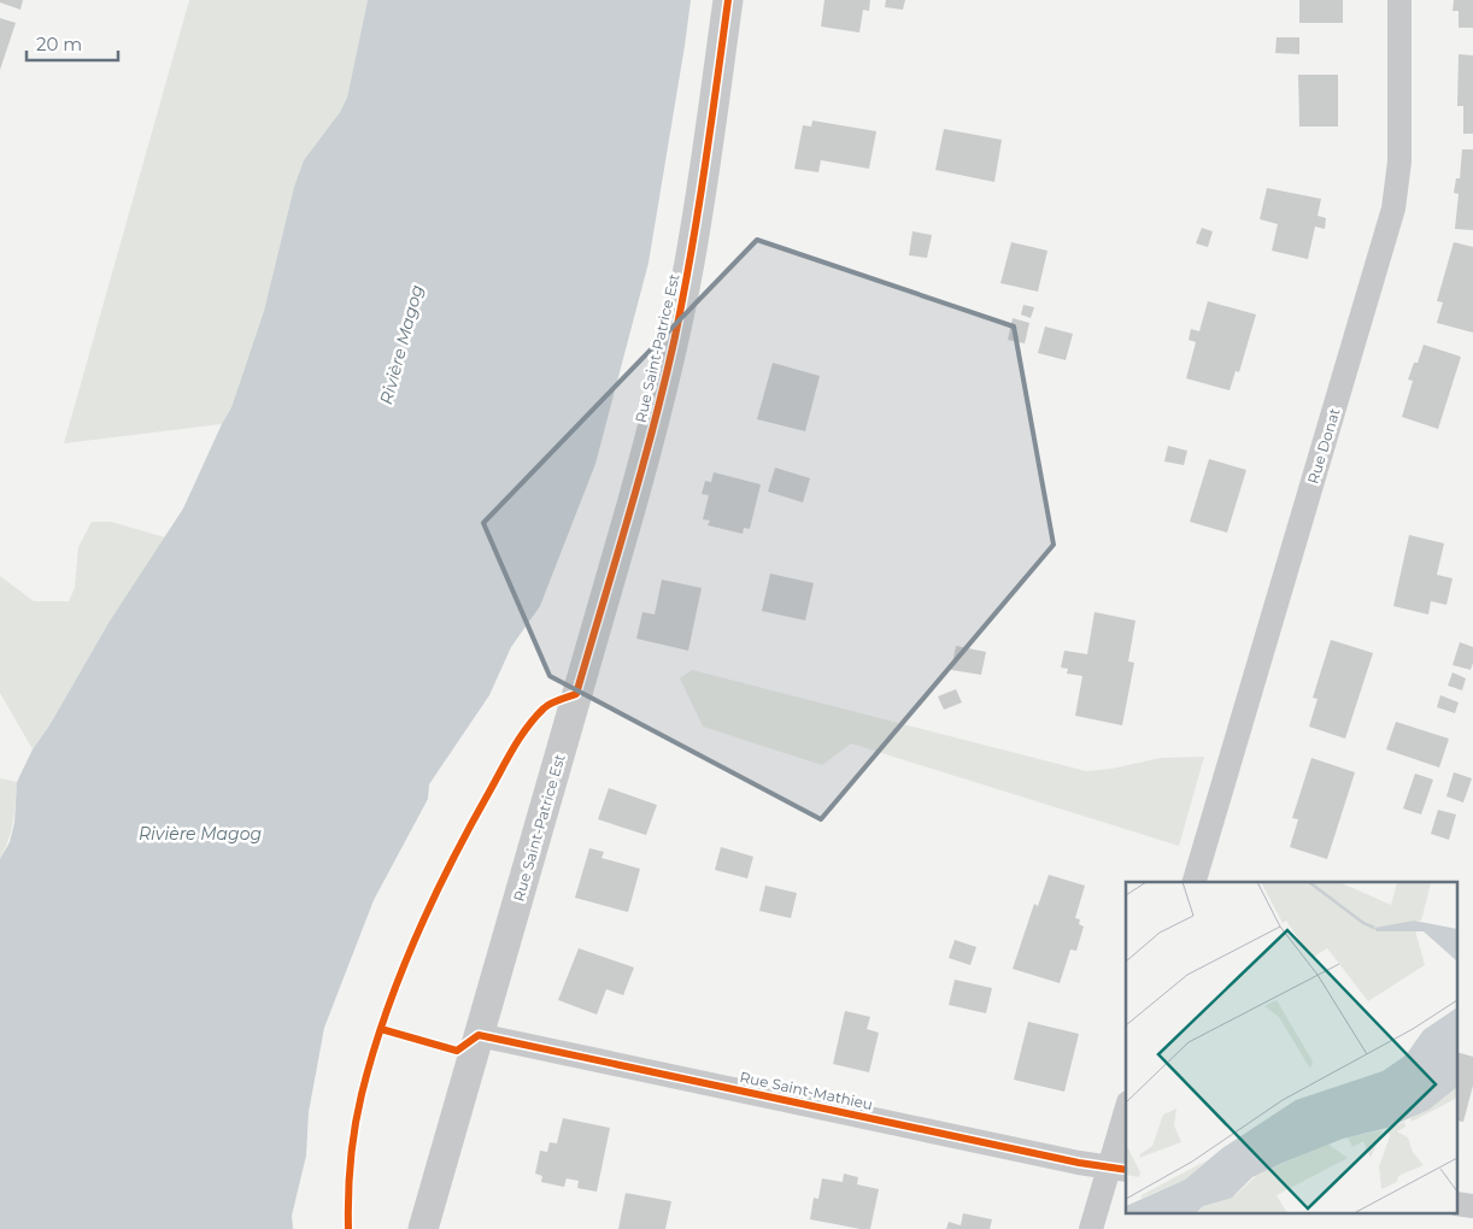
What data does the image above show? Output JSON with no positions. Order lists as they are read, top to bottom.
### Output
{
  "streets": {
    "street": ["Rue Saint-Patrice Est", "Rue Donat", "Rue Saint-Mathieu"]
  },
  "crossings": [
    ["Rue Saint-Patrice Est", "Rue Saint-Mathieu"]
  ],
  "water": ["Rivière Magog"],
  "scale_bar": "20 m"
}
